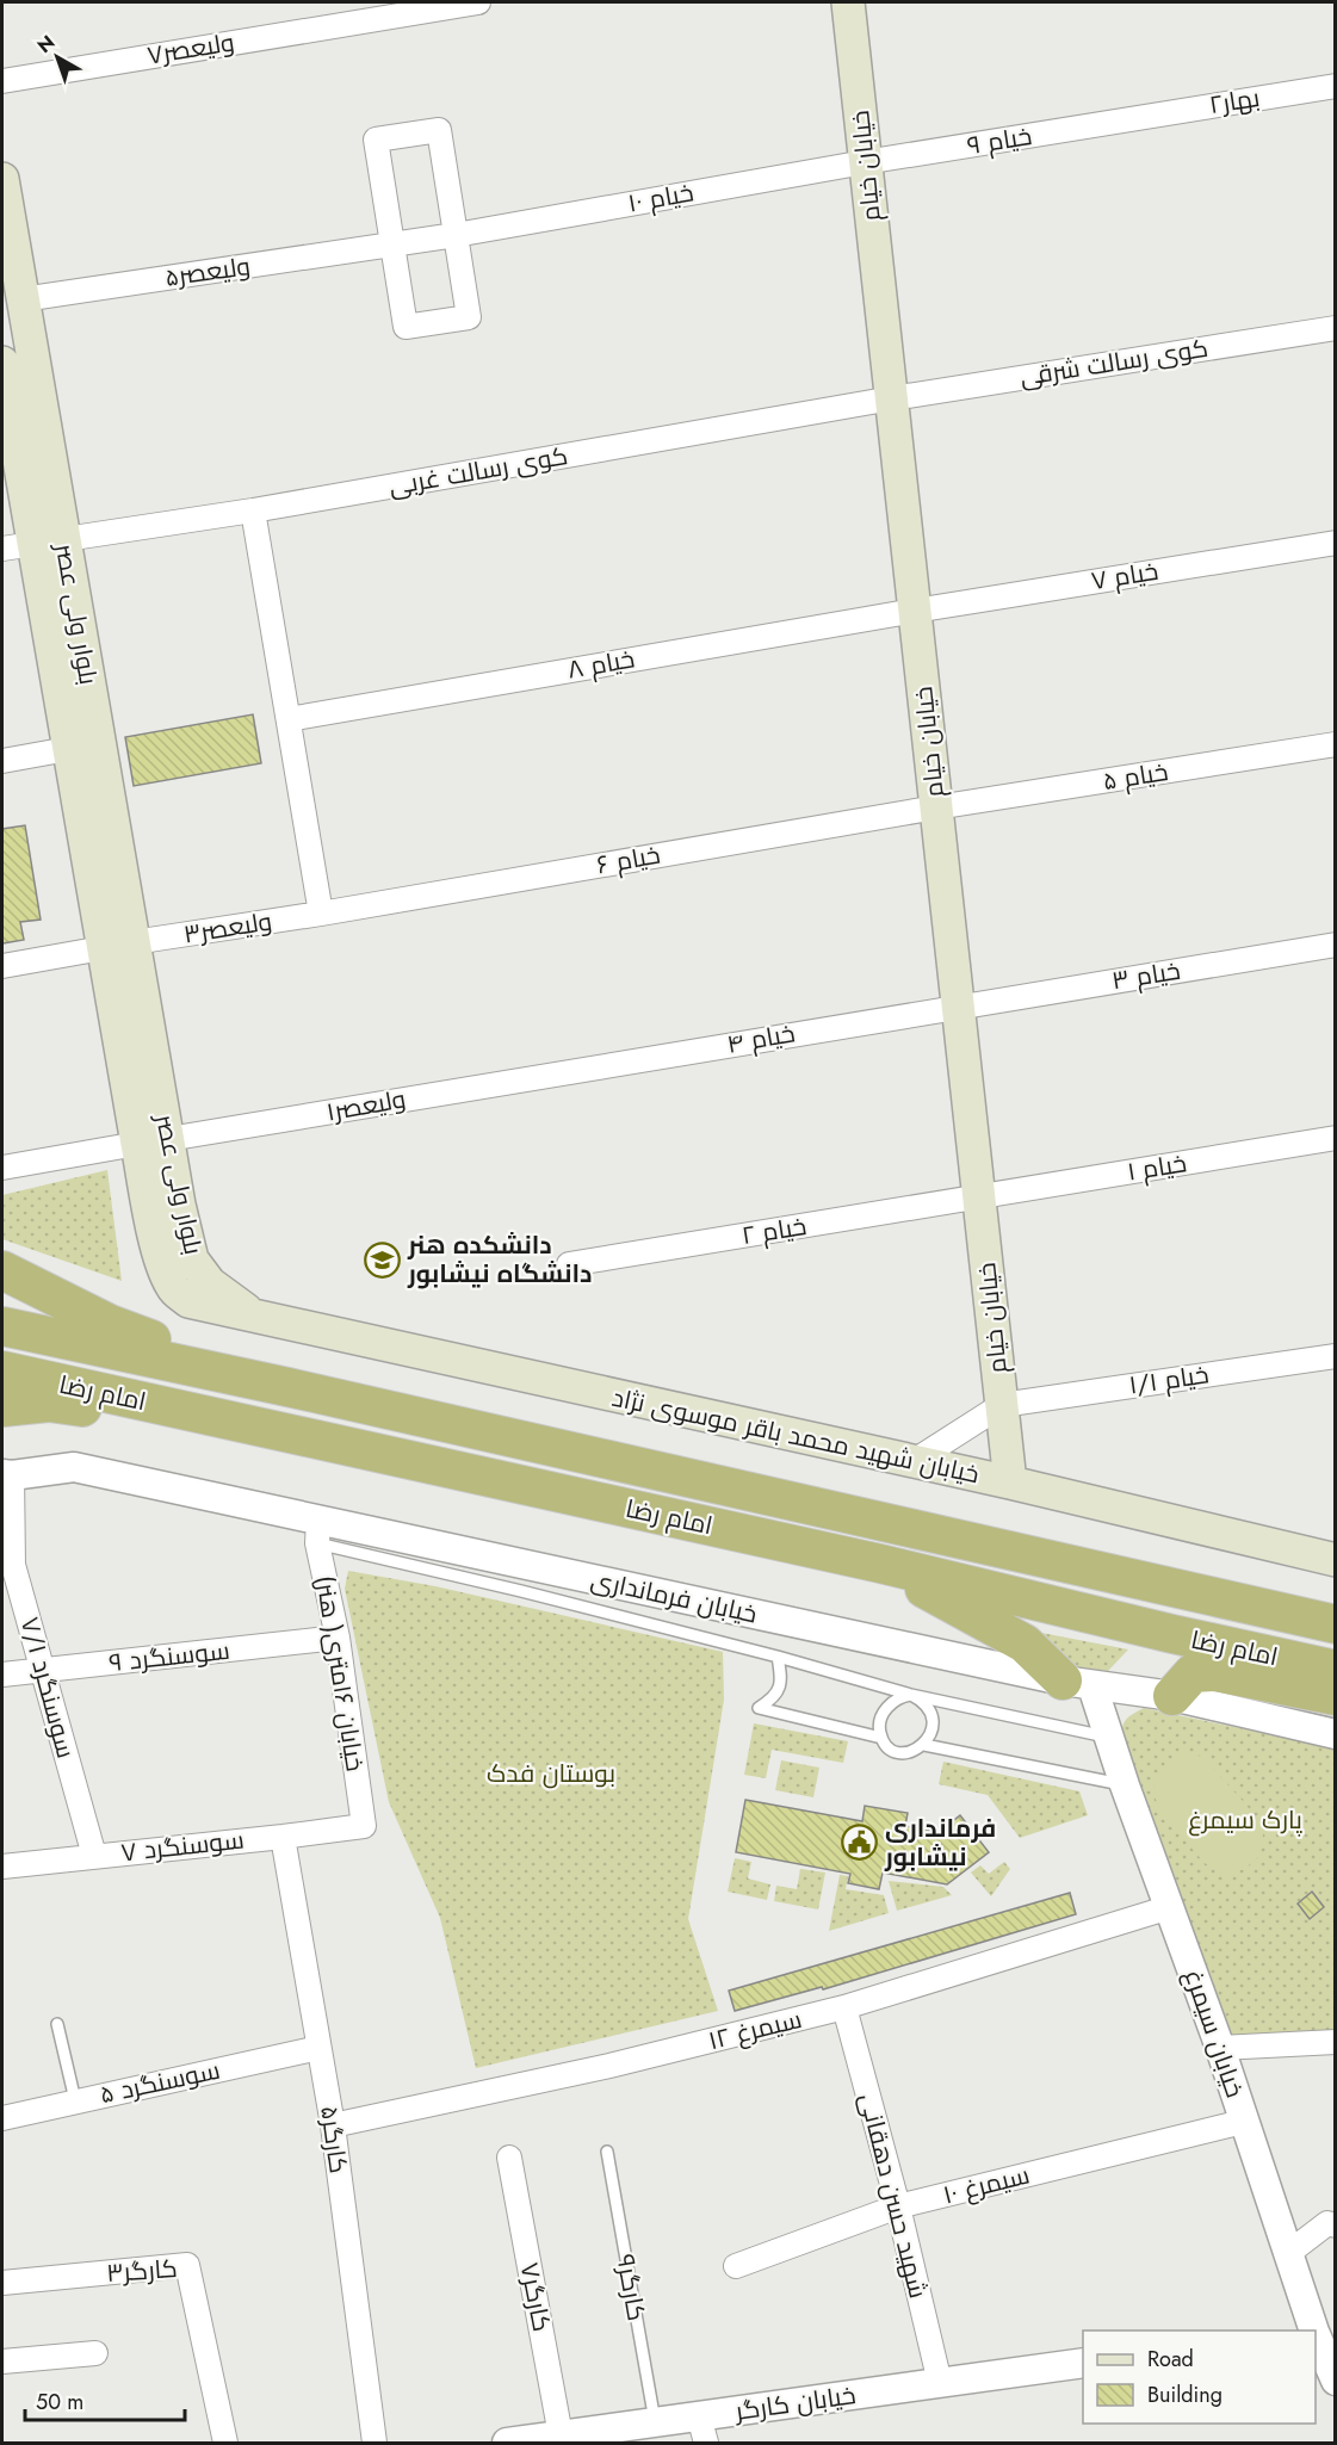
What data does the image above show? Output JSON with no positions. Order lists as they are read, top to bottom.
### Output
{
  "streets": {
    "highway": ["امام رضا"],
    "main road": ["خیابان خیام", "بلوار ولی عصر", "خیابان شهید محمد باقر موسوی نژاد"],
    "street": [
      "ولیعصر۷",
      "بهار۲",
      "خیام ۹",
      "خیام ۱۰",
      "ولیعصر۵",
      "کوی رسالت شرقی",
      "کوی رسالت غربی",
      "خیام ۷",
      "خیام ۸",
      "خیام ۵",
      "خیام ۶",
      "ولیعصر۳",
      "خیام ۳",
      "خیام ۴",
      "ولیعصر۱",
      "خیام ۱",
      "خیام ۲",
      "خیام ۱/۱",
      "خیابان فرمانداری",
      "سوسنگرد ۹",
      "خیابان ۱۶متری( هنر)",
      "سوسنگرد ۷/۱",
      "سوسنگرد ۷",
      "سیمرغ ۱۲",
      "خیابان سیمرغ",
      "سوسنگرد ۵",
      "کارگر۵",
      "سیمرغ ۱۰",
      "شهید حسن دهقانی",
      "کارگر۳",
      "کارگر۷",
      "خیابان کارگر"
    ],
    "lane": ["کارگر۹"]
  },
  "crossings": [
    ["بهار۲", "خیام ۹"],
    ["خیام ۹", "خیابان خیام"],
    ["خیام ۹", "خیام ۱۰"],
    ["خیابان خیام", "خیام ۱۰"],
    ["خیابان خیام", "کوی رسالت شرقی"],
    ["خیابان خیام", "کوی رسالت غربی"],
    ["خیابان خیام", "خیام ۷"],
    ["خیابان خیام", "خیام ۸"],
    ["خیابان خیام", "خیام ۵"],
    ["خیابان خیام", "خیام ۶"],
    ["خیابان خیام", "خیام ۳"],
    ["خیابان خیام", "خیام ۴"],
    ["خیابان خیام", "خیام ۱"],
    ["خیابان خیام", "خیام ۲"],
    ["خیابان خیام", "خیام ۱/۱"],
    ["خیابان خیام", "خیابان شهید محمد باقر موسوی نژاد"],
    ["خیام ۱۰", "ولیعصر۵"],
    ["ولیعصر۵", "بلوار ولی عصر"],
    ["کوی رسالت شرقی", "کوی رسالت غربی"],
    ["کوی رسالت غربی", "بلوار ولی عصر"],
    ["خیام ۷", "خیام ۸"],
    ["بلوار ولی عصر", "ولیعصر۳"],
    ["بلوار ولی عصر", "ولیعصر۱"],
    ["بلوار ولی عصر", "خیابان شهید محمد باقر موسوی نژاد"],
    ["خیام ۵", "خیام ۶"],
    ["خیام ۶", "ولیعصر۳"],
    ["خیام ۳", "خیام ۴"],
    ["خیام ۴", "ولیعصر۱"],
    ["خیام ۱", "خیام ۲"],
    ["خیابان فرمانداری", "خیابان ۱۶متری( هنر)"],
    ["خیابان فرمانداری", "سوسنگرد ۷/۱"],
    ["خیابان فرمانداری", "خیابان سیمرغ"],
    ["سوسنگرد ۹", "خیابان ۱۶متری( هنر)"],
    ["سوسنگرد ۹", "سوسنگرد ۷/۱"],
    ["خیابان ۱۶متری( هنر)", "سوسنگرد ۷"],
    ["سوسنگرد ۷/۱", "سوسنگرد ۷"],
    ["سوسنگرد ۷", "کارگر۵"],
    ["سیمرغ ۱۲", "خیابان سیمرغ"],
    ["سیمرغ ۱۲", "کارگر۵"],
    ["سیمرغ ۱۲", "شهید حسن دهقانی"],
    ["خیابان سیمرغ", "سیمرغ ۱۰"],
    ["سوسنگرد ۵", "کارگر۵"],
    ["سیمرغ ۱۰", "شهید حسن دهقانی"],
    ["شهید حسن دهقانی", "خیابان کارگر"],
    ["کارگر۹", "خیابان کارگر"],
    ["کارگر۷", "خیابان کارگر"]
  ],
  "parks": ["بوستان فدک", "پارک سیمرغ"],
  "places": {
    "school or university": ["دانشکده هنر دانشگاه نیشابور"],
    "public building": ["فرمانداری نیشابور"]
  },
  "legend": ["Road", "Building"],
  "scale_bar": "50 m",
  "north": "top left"
}
